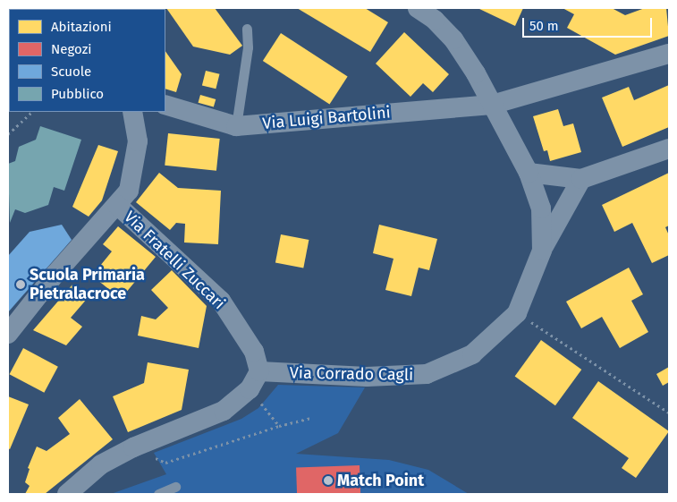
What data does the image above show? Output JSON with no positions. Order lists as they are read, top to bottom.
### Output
{
  "streets": {
    "street": ["Via Luigi Bartolini", "Via Fratelli Zuccari", "Via Corrado Cagli"]
  },
  "crossings": [
    ["Via Fratelli Zuccari", "Via Corrado Cagli"]
  ],
  "places": ["Scuola Primaria Pietralacroce", "Match Point"],
  "legend": [
    "Abitazioni",
    "Negozi",
    "Scuole",
    "Pubblico"
  ],
  "scale_bar": "50 m"
}
